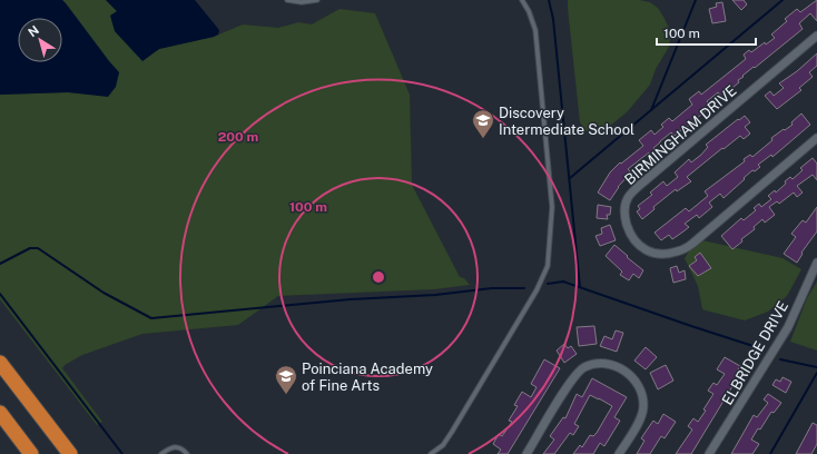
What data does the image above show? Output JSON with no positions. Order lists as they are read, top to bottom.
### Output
{
  "streets": {
    "street": ["BIRMINGHAM DRIVE", "ELBRIDGE DRIVE"]
  },
  "places": {
    "school or university": ["Discovery Intermediate School", "Poinciana Academy of Fine Arts"]
  },
  "scale_bar": "100 m",
  "north": "top left",
  "rings": ["200 m", "100 m"]
}
